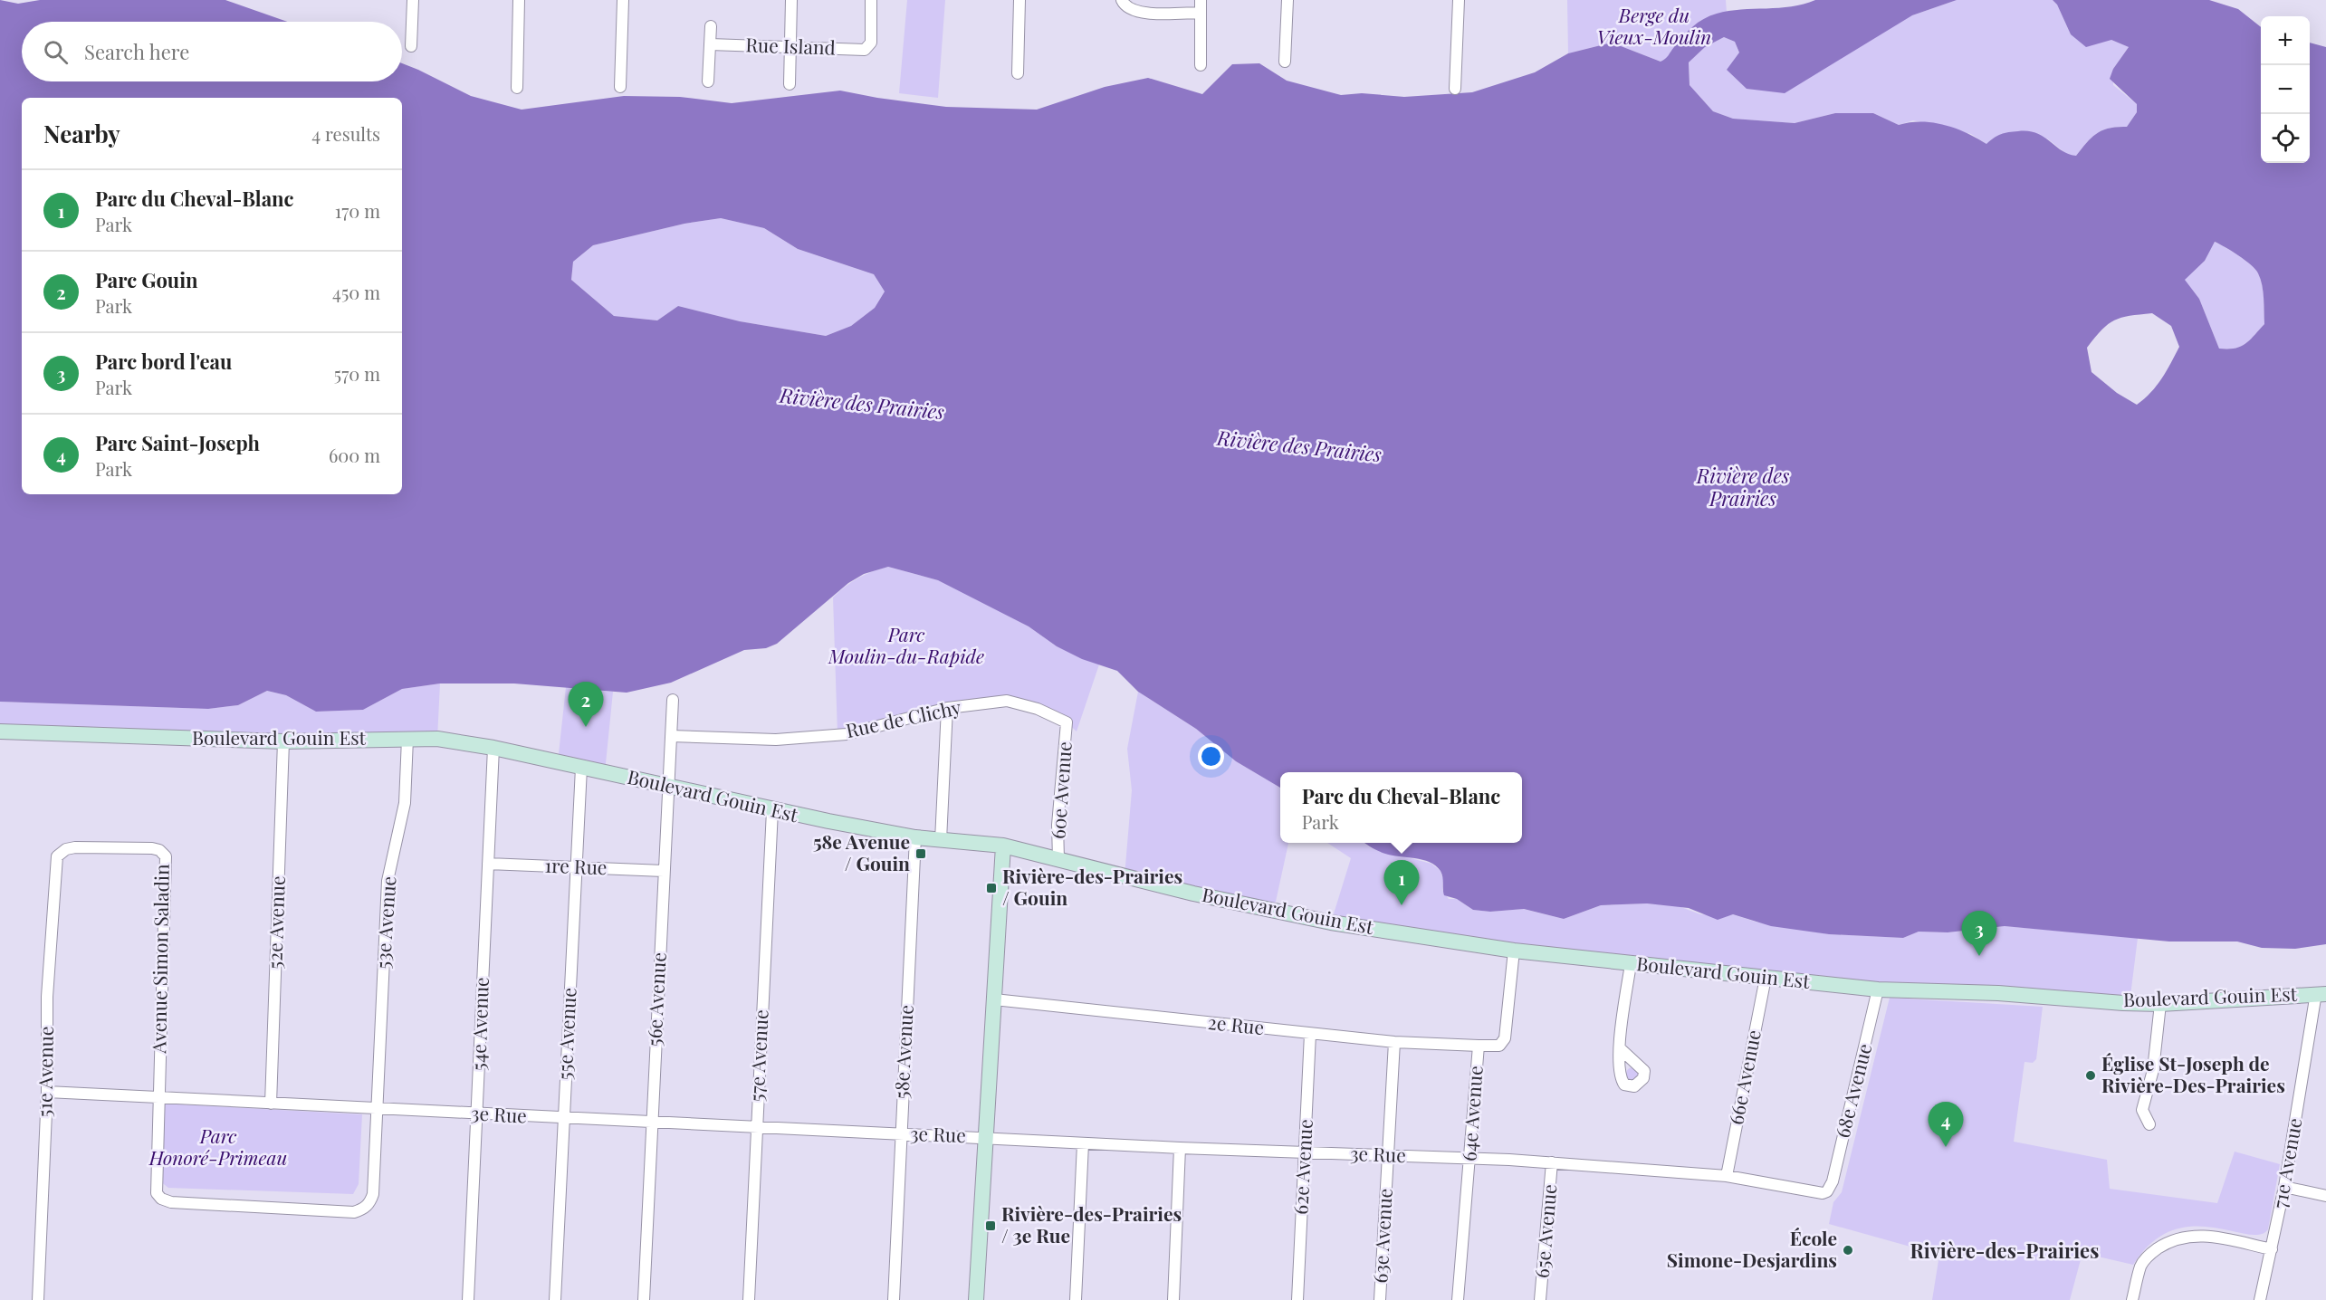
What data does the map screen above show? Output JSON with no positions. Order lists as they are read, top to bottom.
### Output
{
  "streets": {
    "street": [
      "Rue Island",
      "Rue de Clichy",
      "Boulevard Gouin Est",
      "60e Avenue",
      "1re Rue",
      "52e Avenue",
      "53e Avenue",
      "Avenue Simon Saladin",
      "56e Avenue",
      "54e Avenue",
      "2e Rue",
      "55e Avenue",
      "58e Avenue",
      "57e Avenue",
      "51e Avenue",
      "66e Avenue",
      "68e Avenue",
      "64e Avenue",
      "3e Rue",
      "71e Avenue",
      "62e Avenue",
      "65e Avenue",
      "63e Avenue"
    ]
  },
  "crossings": [
    ["Rue de Clichy", "60e Avenue"],
    ["Rue de Clichy", "56e Avenue"],
    ["Boulevard Gouin Est", "60e Avenue"],
    ["Boulevard Gouin Est", "52e Avenue"],
    ["Boulevard Gouin Est", "53e Avenue"],
    ["Boulevard Gouin Est", "56e Avenue"],
    ["Boulevard Gouin Est", "54e Avenue"],
    ["Boulevard Gouin Est", "55e Avenue"],
    ["Boulevard Gouin Est", "58e Avenue"],
    ["Boulevard Gouin Est", "57e Avenue"],
    ["Boulevard Gouin Est", "66e Avenue"],
    ["Boulevard Gouin Est", "68e Avenue"],
    ["Boulevard Gouin Est", "64e Avenue"],
    ["Boulevard Gouin Est", "71e Avenue"],
    ["1re Rue", "56e Avenue"],
    ["1re Rue", "54e Avenue"],
    ["1re Rue", "55e Avenue"],
    ["52e Avenue", "3e Rue"],
    ["53e Avenue", "Avenue Simon Saladin"],
    ["53e Avenue", "3e Rue"],
    ["Avenue Simon Saladin", "51e Avenue"],
    ["Avenue Simon Saladin", "3e Rue"],
    ["56e Avenue", "3e Rue"],
    ["54e Avenue", "3e Rue"],
    ["2e Rue", "64e Avenue"],
    ["2e Rue", "62e Avenue"],
    ["2e Rue", "63e Avenue"],
    ["55e Avenue", "3e Rue"],
    ["58e Avenue", "3e Rue"],
    ["57e Avenue", "3e Rue"],
    ["51e Avenue", "3e Rue"],
    ["66e Avenue", "3e Rue"],
    ["68e Avenue", "3e Rue"],
    ["64e Avenue", "3e Rue"],
    ["3e Rue", "62e Avenue"],
    ["3e Rue", "65e Avenue"],
    ["3e Rue", "63e Avenue"]
  ],
  "districts": ["Rivière-des-Prairies"],
  "water": ["Rivière des Prairies"],
  "parks": ["Berge du Vieux-Moulin", "Parc Moulin-du-Rapide", "Parc Honoré-Primeau"],
  "places": {
    "transit": ["58e Avenue / Gouin", "Rivière-des-Prairies / Gouin", "Rivière-des-Prairies / 3e Rue"],
    "other": ["Église St-Joseph de Rivière-Des-Prairies", "École Simone-Desjardins"]
  },
  "page": {
    "map_buttons": ["+", "−"],
    "search": "Search here",
    "heading": ["Nearby", "4 results"],
    "list": [
      {
        "mark": "1",
        "name": "Parc du Cheval-Blanc",
        "note": "Park",
        "value": "170 m"
      },
      {
        "mark": "2",
        "name": "Parc Gouin",
        "note": "Park",
        "value": "450 m"
      },
      {
        "mark": "3",
        "name": "Parc bord l'eau",
        "note": "Park",
        "value": "570 m"
      },
      {
        "mark": "4",
        "name": "Parc Saint-Joseph",
        "note": "Park",
        "value": "600 m"
      }
    ],
    "pins": [
      "2",
      "1",
      "3",
      "4"
    ],
    "popup": ["Parc du Cheval-Blanc", "Park"]
  }
}
